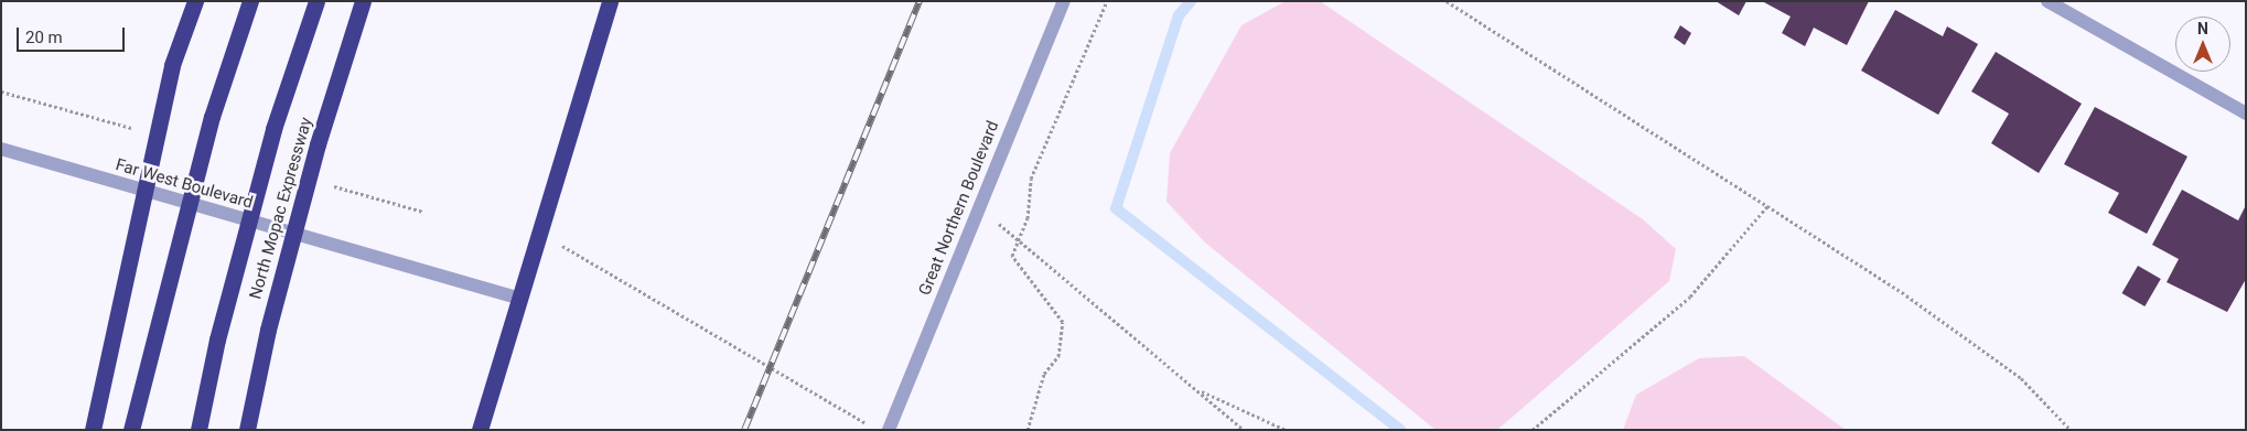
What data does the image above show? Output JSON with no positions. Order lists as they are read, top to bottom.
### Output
{
  "streets": {
    "highway": ["North Mopac Expressway"],
    "street": ["Far West Boulevard", "Great Northern Boulevard"]
  },
  "scale_bar": "20 m",
  "north": "top"
}
